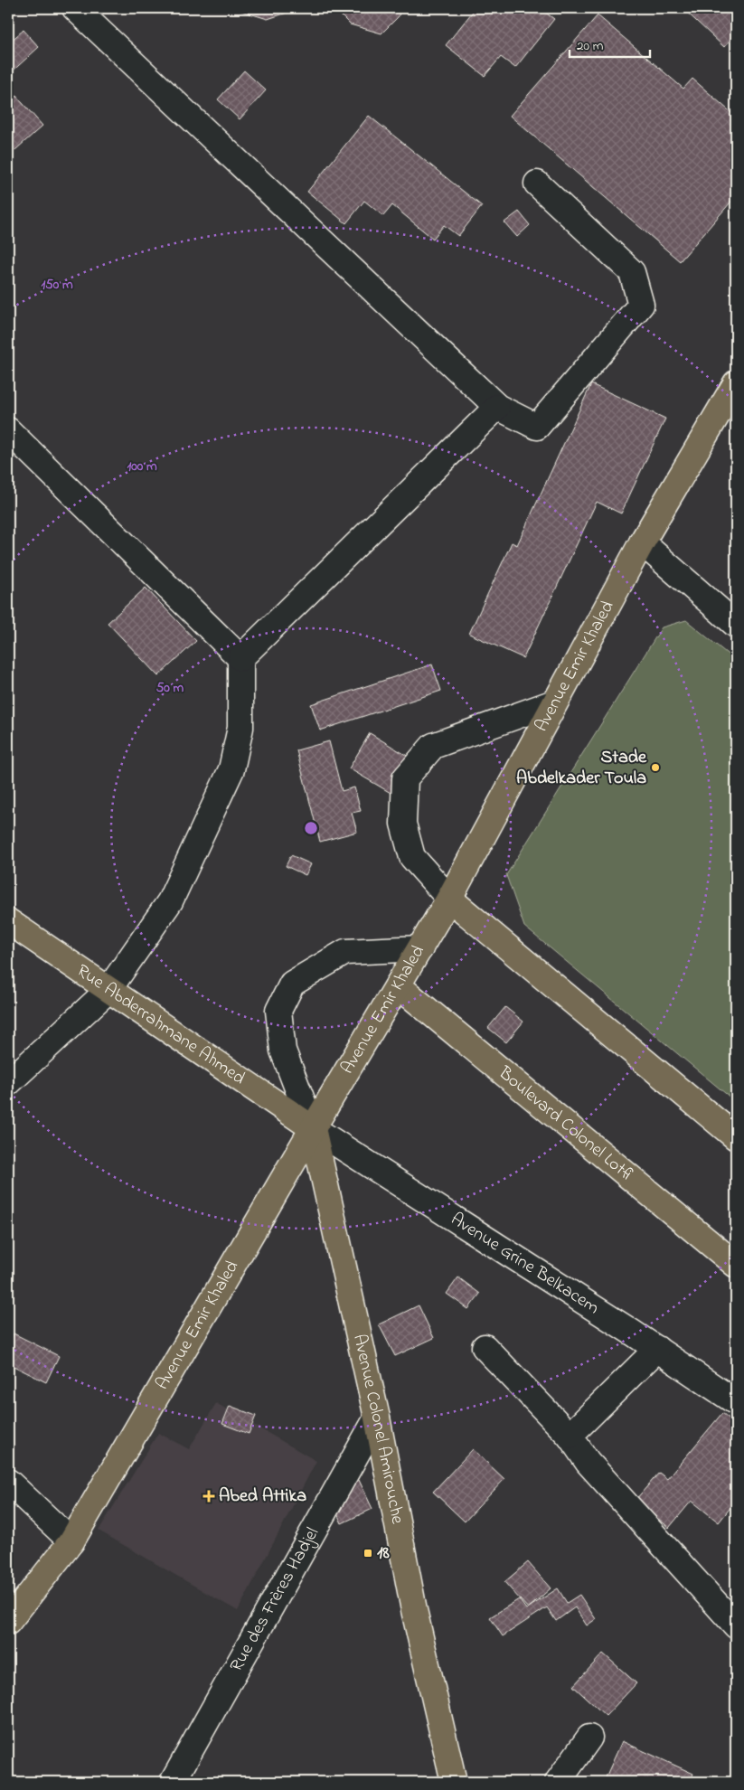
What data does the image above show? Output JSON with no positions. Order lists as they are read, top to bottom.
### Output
{
  "streets": {
    "main road": [
      "Avenue Emir Khaled",
      "Rue Abderrahmane Ahmed",
      "Boulevard Colonel Lotfi",
      "Avenue Colonel Amirouche"
    ],
    "street": ["Avenue Grine Belkacem", "Rue des Frères Hadjel"]
  },
  "crossings": [
    ["Avenue Emir Khaled", "Rue Abderrahmane Ahmed"],
    ["Avenue Emir Khaled", "Boulevard Colonel Lotfi"],
    ["Avenue Emir Khaled", "Avenue Grine Belkacem"],
    ["Avenue Emir Khaled", "Avenue Colonel Amirouche"],
    ["Rue Abderrahmane Ahmed", "Avenue Grine Belkacem"],
    ["Rue Abderrahmane Ahmed", "Avenue Colonel Amirouche"],
    ["Avenue Grine Belkacem", "Avenue Colonel Amirouche"],
    ["Avenue Colonel Amirouche", "Rue des Frères Hadjel"]
  ],
  "places": {
    "other": ["Stade Abdelkader Toula"],
    "health": ["Abed Attika"],
    "transit": ["18"]
  },
  "scale_bar": "20 m",
  "rings": ["150 m", "100 m", "50 m"]
}
